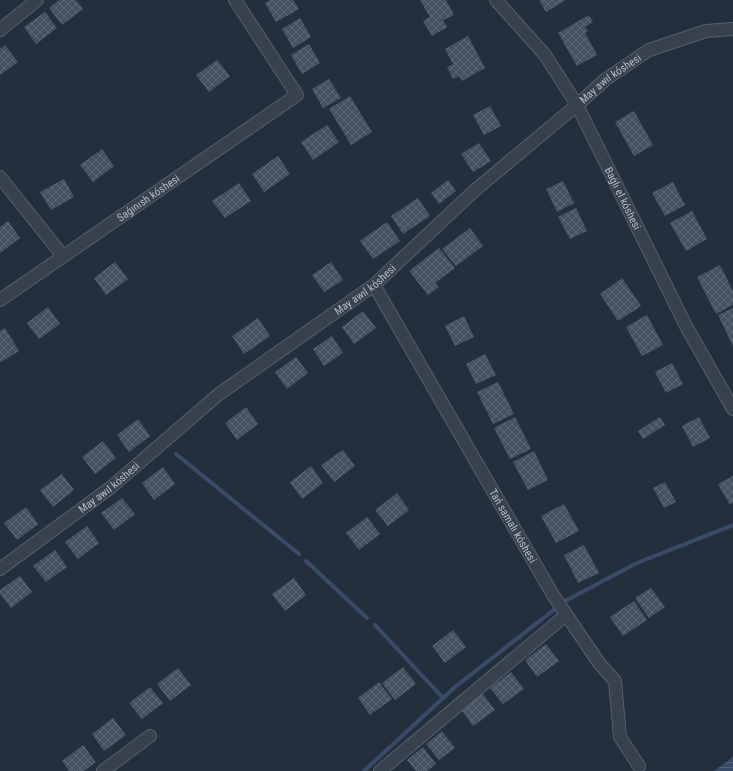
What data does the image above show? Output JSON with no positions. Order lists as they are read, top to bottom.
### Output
{
  "streets": {
    "street": [
      "May awıl kóshesi",
      "Saǵınısh kóshesi",
      "Baǵlı el kóshesi",
      "Tań samalı kóshesi"
    ]
  },
  "crossings": [
    ["May awıl kóshesi", "Baǵlı el kóshesi"],
    ["May awıl kóshesi", "Tań samalı kóshesi"]
  ]
}
